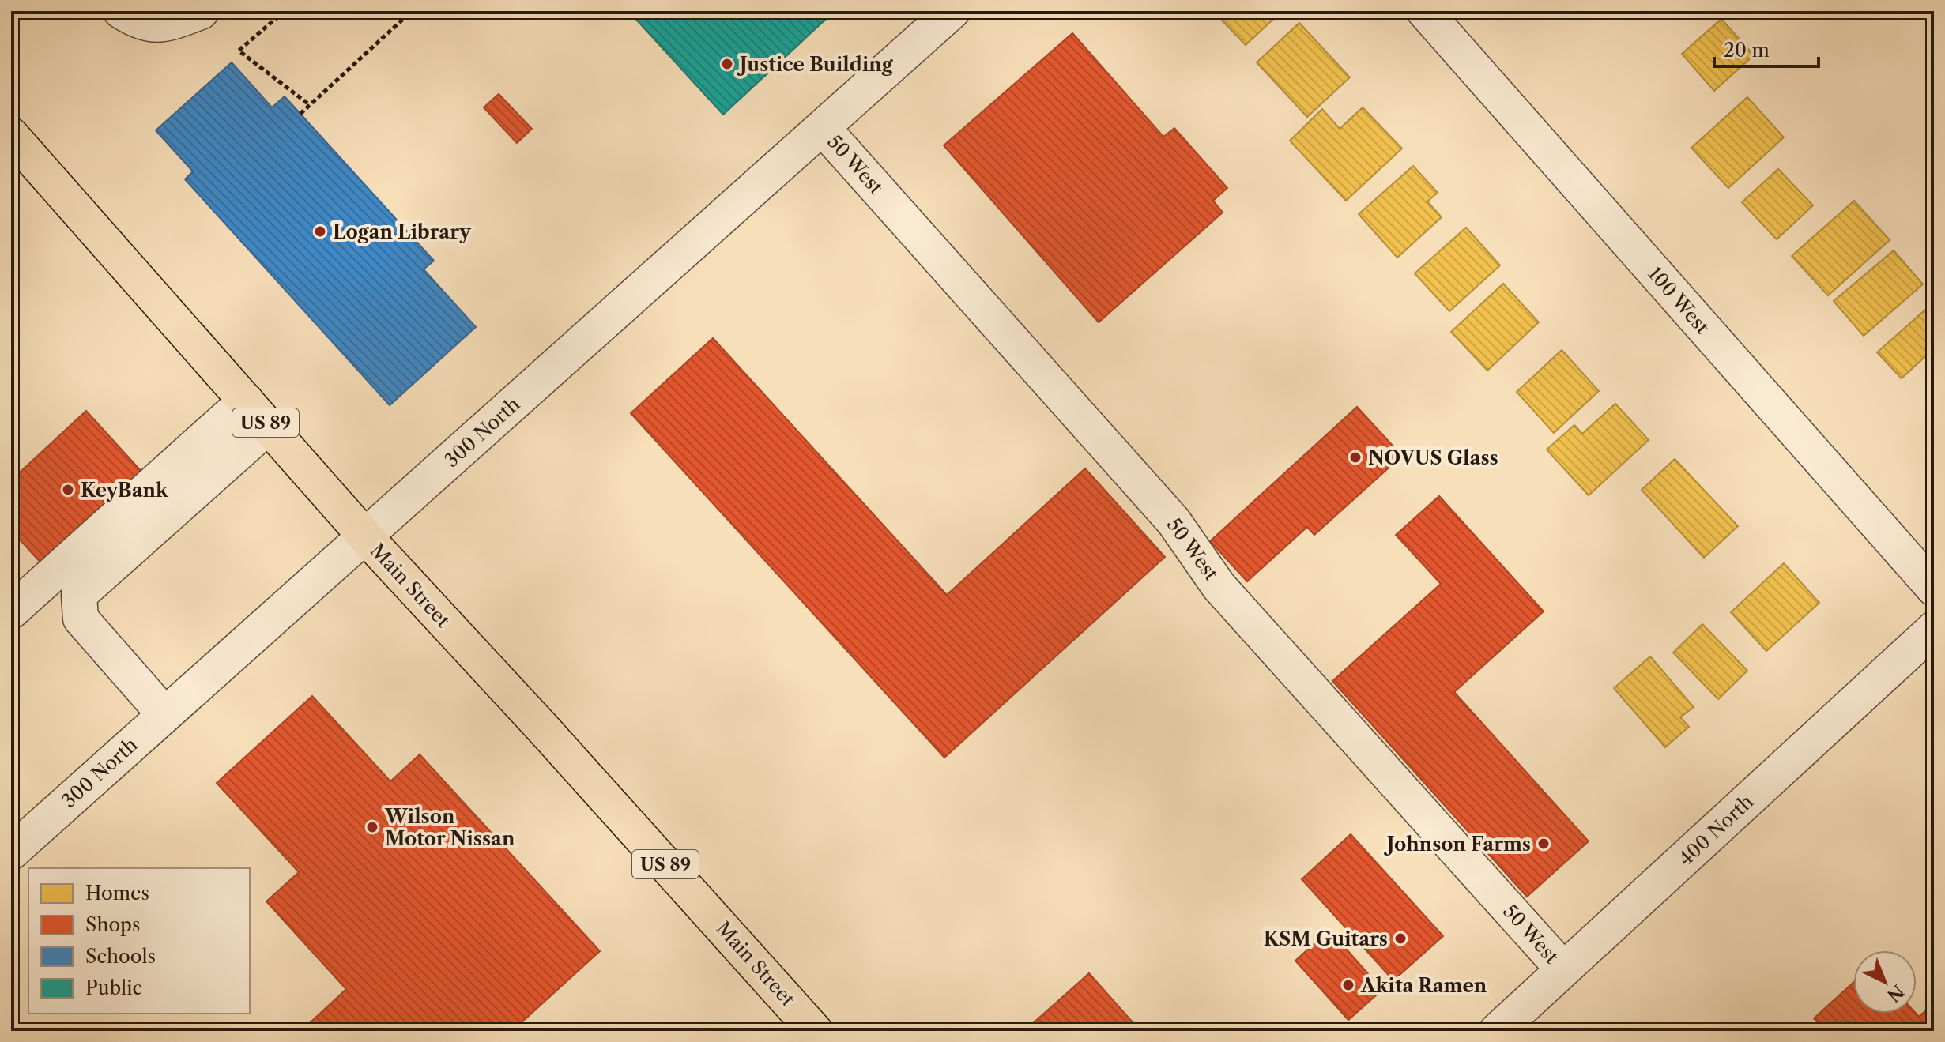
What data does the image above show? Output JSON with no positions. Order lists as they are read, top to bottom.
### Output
{
  "streets": {
    "main road": ["US 89", "Main Street"],
    "street": [
      "50 West",
      "100 West",
      "300 North",
      "400 North"
    ]
  },
  "crossings": [
    ["50 West", "300 North"],
    ["50 West", "400 North"],
    ["300 North", "Main Street"]
  ],
  "places": [
    "Justice Building",
    "Logan Library",
    "NOVUS Glass",
    "KeyBank",
    "Wilson Motor Nissan",
    "Johnson Farms",
    "KSM Guitars",
    "Akita Ramen"
  ],
  "legend": [
    "Homes",
    "Shops",
    "Schools",
    "Public"
  ],
  "scale_bar": "20 m",
  "north": "bottom right"
}
